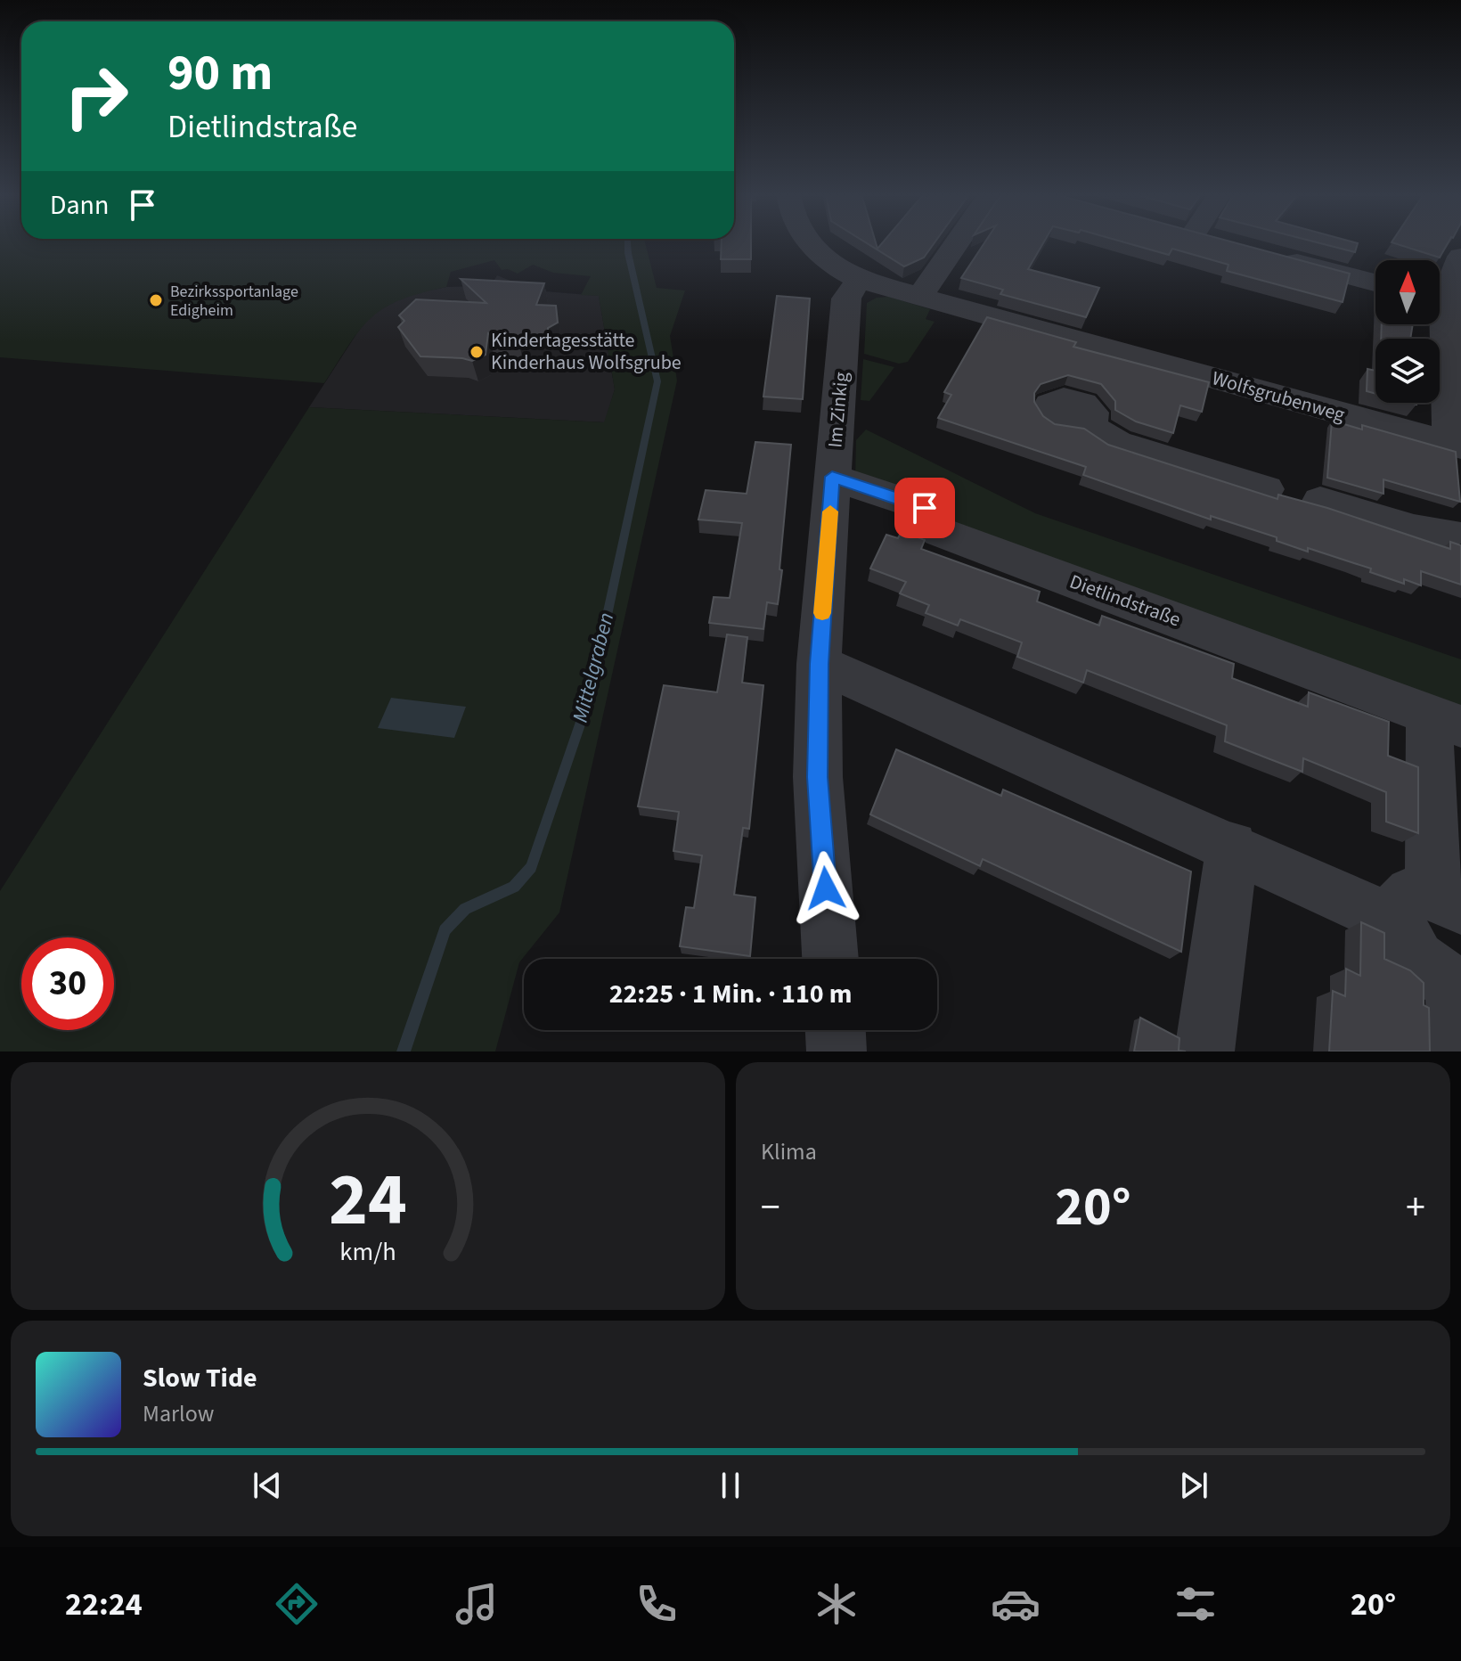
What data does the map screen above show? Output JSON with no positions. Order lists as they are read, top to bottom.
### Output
{
  "streets": {
    "street": ["Wolfsgrubenweg", "Im Zinkig", "Dietlindstraße"]
  },
  "crossings": [
    ["Wolfsgrubenweg", "Im Zinkig"],
    ["Im Zinkig", "Dietlindstraße"]
  ],
  "water": ["Mittelgraben"],
  "places": ["Bezirkssportanlage Edigheim", "Kindertagesstätte Kinderhaus Wolfsgrube"],
  "north": "top",
  "page": {
    "turn": ["90 m", "Dietlindstraße"],
    "then": "Dann",
    "limit": "30",
    "trip": "22:25 · 1 Min. · 110 m",
    "tile": "Klima",
    "heat": ["−", "20°", "+"],
    "song": ["Slow Tide", "Marlow"],
    "tabs": ["22:24", "20°"],
    "gauge": ["24", "km/h"]
  }
}
